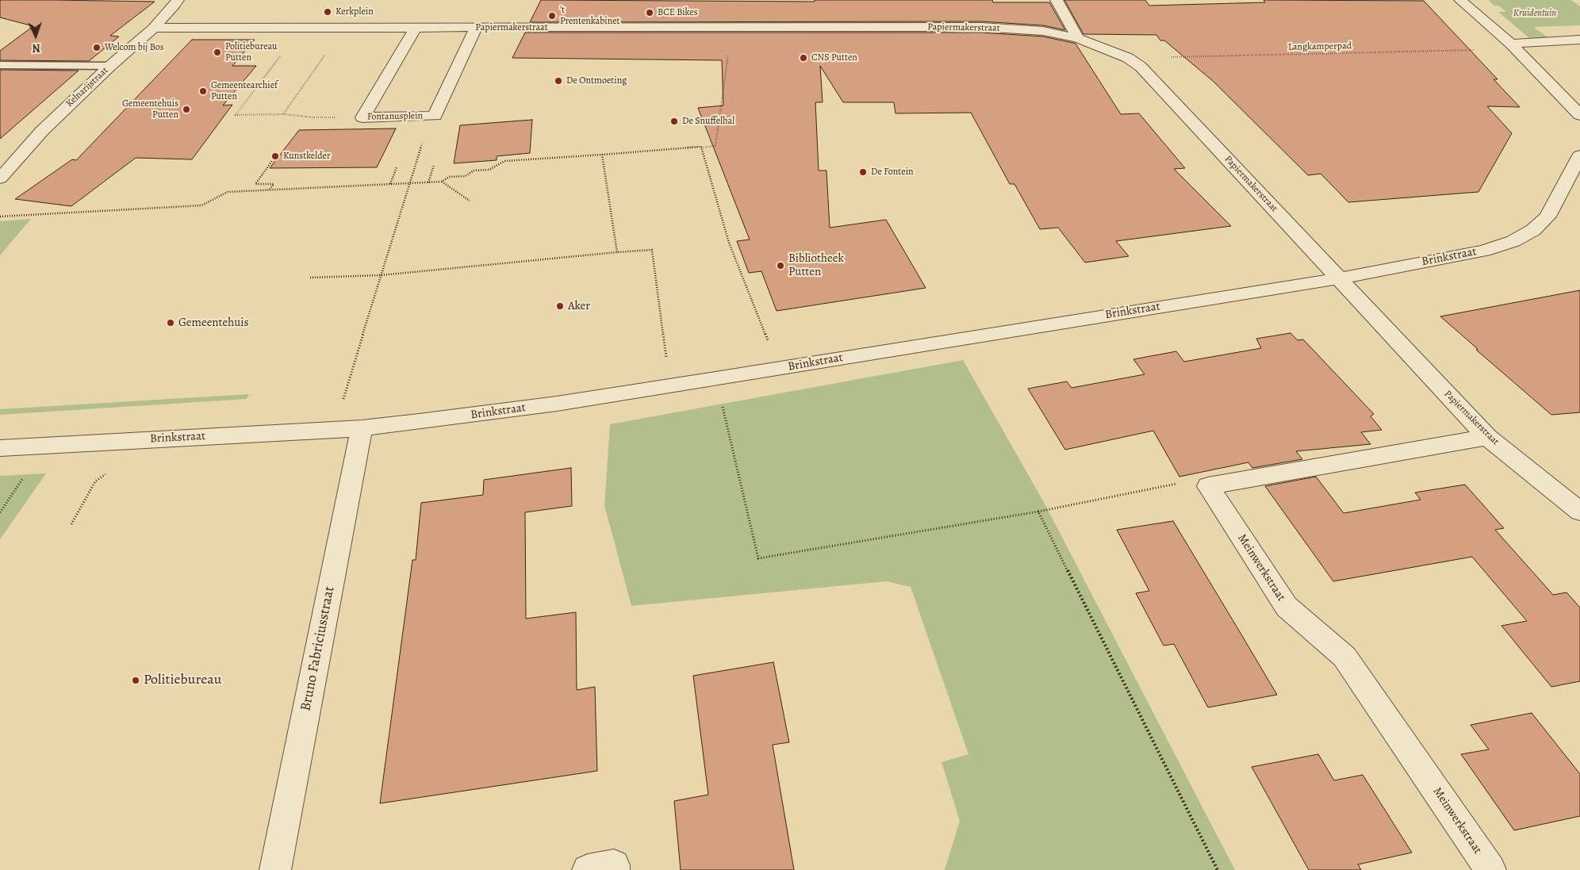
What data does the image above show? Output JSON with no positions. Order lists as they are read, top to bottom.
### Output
{
  "streets": {
    "street": [
      "Papiermakerstraat",
      "Kelnarijstraat",
      "Fontanusplein",
      "Brinkstraat",
      "Meinwerkstraat",
      "Bruno Fabriciusstraat"
    ],
    "path": ["Langkamperpad"]
  },
  "crossings": [
    ["Papiermakerstraat", "Langkamperpad"],
    ["Papiermakerstraat", "Kelnarijstraat"],
    ["Papiermakerstraat", "Fontanusplein"],
    ["Papiermakerstraat", "Brinkstraat"],
    ["Brinkstraat", "Bruno Fabriciusstraat"]
  ],
  "parks": ["Kruidentuin"],
  "places": [
    "Kerkplein",
    "BCE Bikes",
    "'t Prentenkabinet",
    "Welcom bij Bos",
    "Politiebureau Putten",
    "CNS Putten",
    "De Ontmoeting",
    "Gemeentearchief Putten",
    "Gemeentehuis Putten",
    "De Snuffelhal",
    "Kunstkelder",
    "De Fontein",
    "Bibliotheek Putten",
    "Aker",
    "Gemeentehuis",
    "Politiebureau"
  ],
  "north": "bottom"
}
